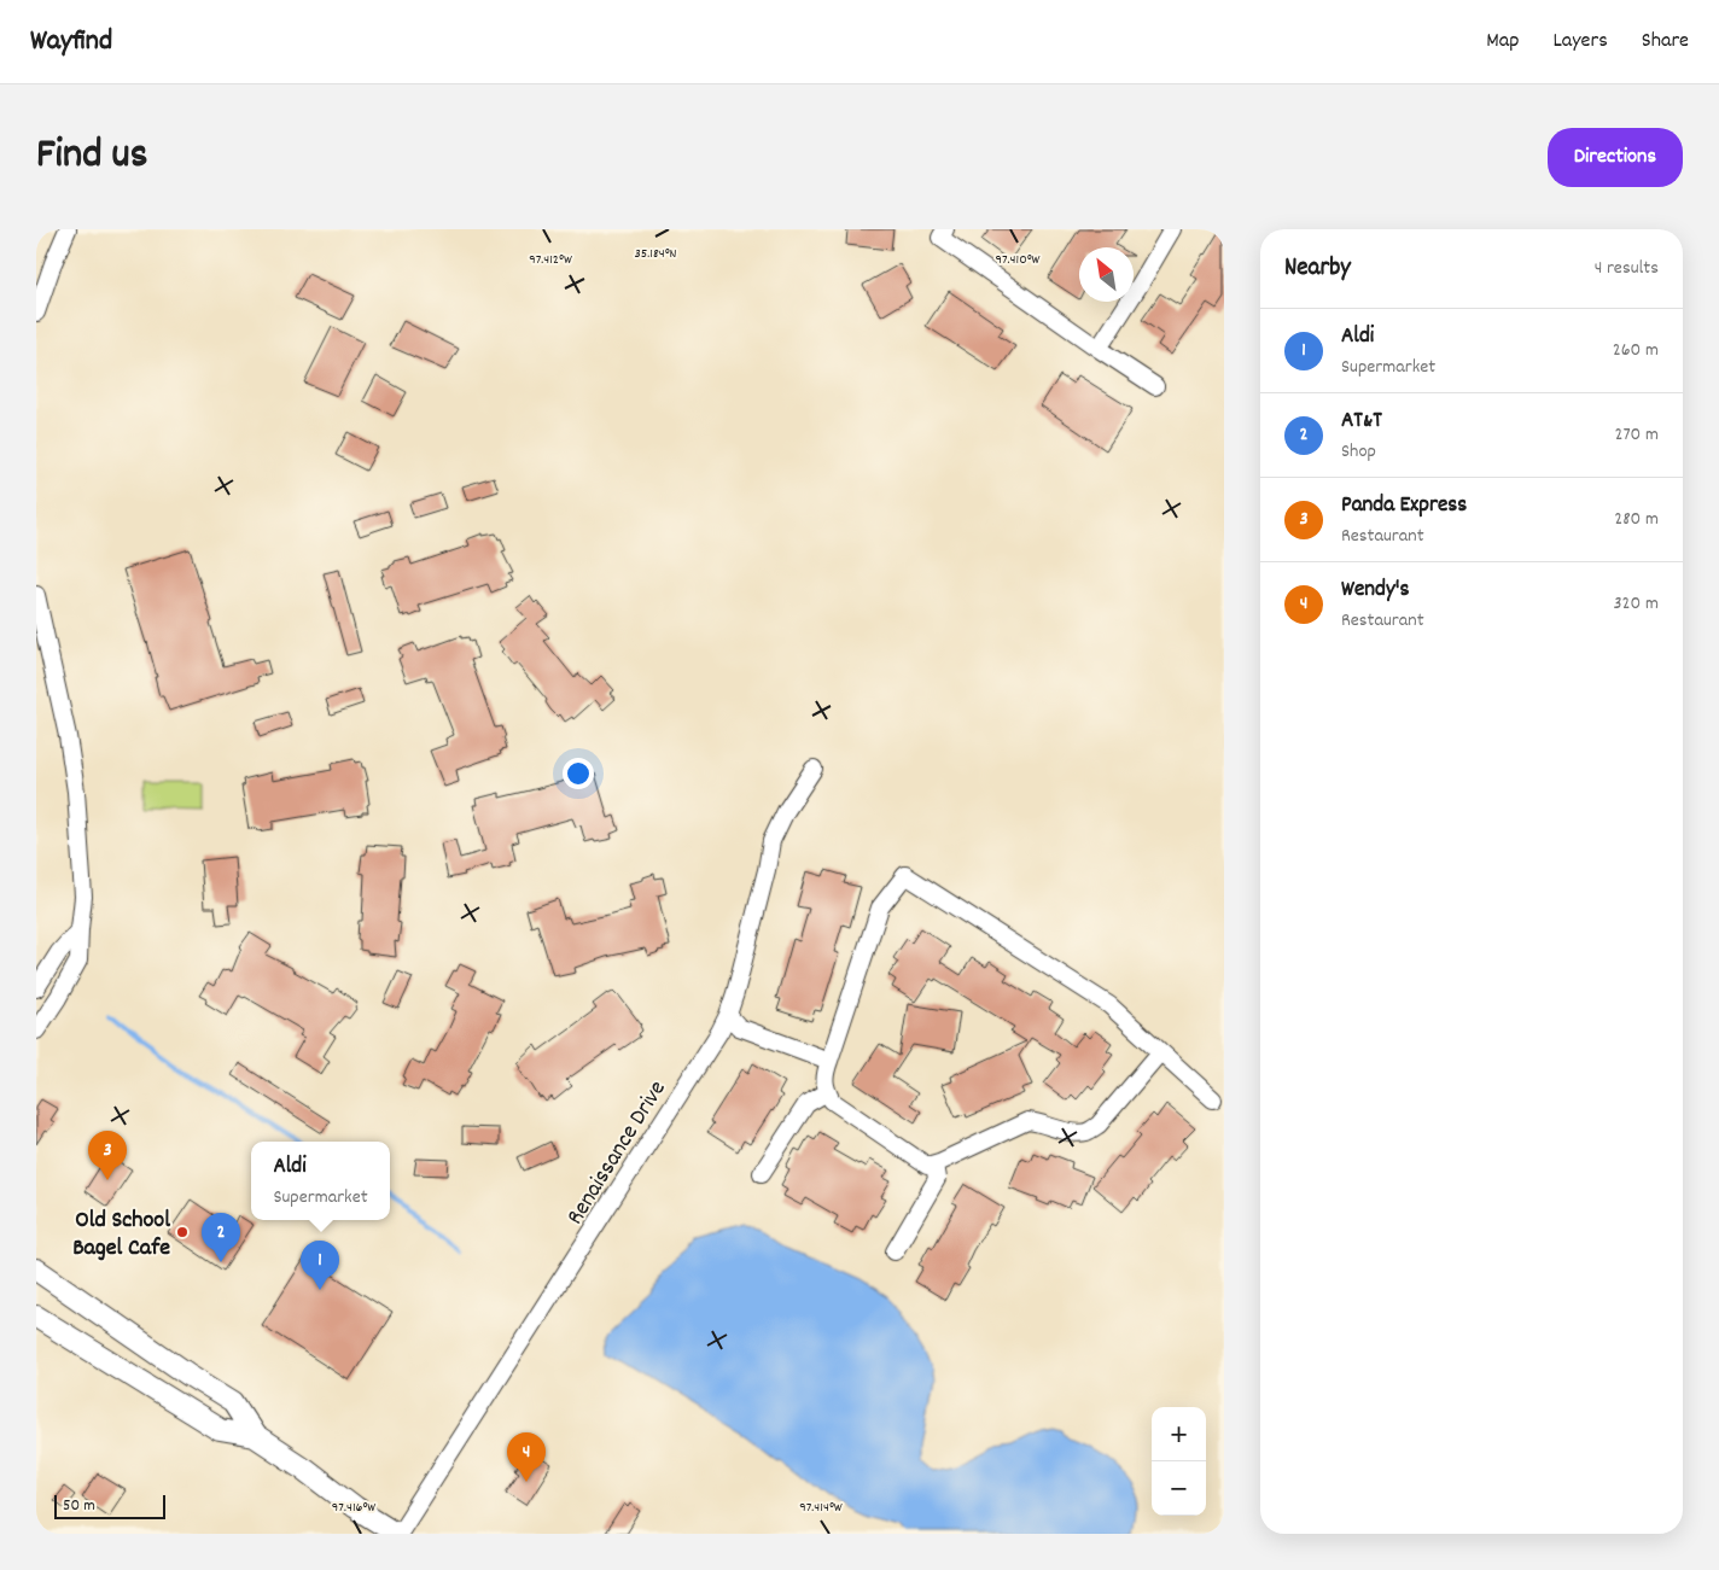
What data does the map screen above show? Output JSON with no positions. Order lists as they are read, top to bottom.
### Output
{
  "streets": {
    "street": ["Renaissance Drive"]
  },
  "places": ["Old School Bagel Cafe"],
  "scale_bar": "50 m",
  "north": "top left",
  "page": {
    "header": "Wayfind",
    "nav": ["Map", "Layers", "Share"],
    "title": "Find us",
    "buttons": "Directions",
    "heading": ["Nearby", "4 results"],
    "list": [
      {
        "mark": "1",
        "name": "Aldi",
        "note": "Supermarket",
        "value": "260 m"
      },
      {
        "mark": "2",
        "name": "AT&T",
        "note": "Shop",
        "value": "270 m"
      },
      {
        "mark": "3",
        "name": "Panda Express",
        "note": "Restaurant",
        "value": "280 m"
      },
      {
        "mark": "4",
        "name": "Wendy's",
        "note": "Restaurant",
        "value": "320 m"
      }
    ],
    "pins": [
      "3",
      "2",
      "1",
      "4"
    ],
    "popup": ["Aldi", "Supermarket"],
    "map_buttons": ["+", "−"],
    "scale": "50 m"
  },
  "coordinates": [
    "35.184°N",
    "97.412°W",
    "97.410°W",
    "97.416°W",
    "97.414°W"
  ]
}
